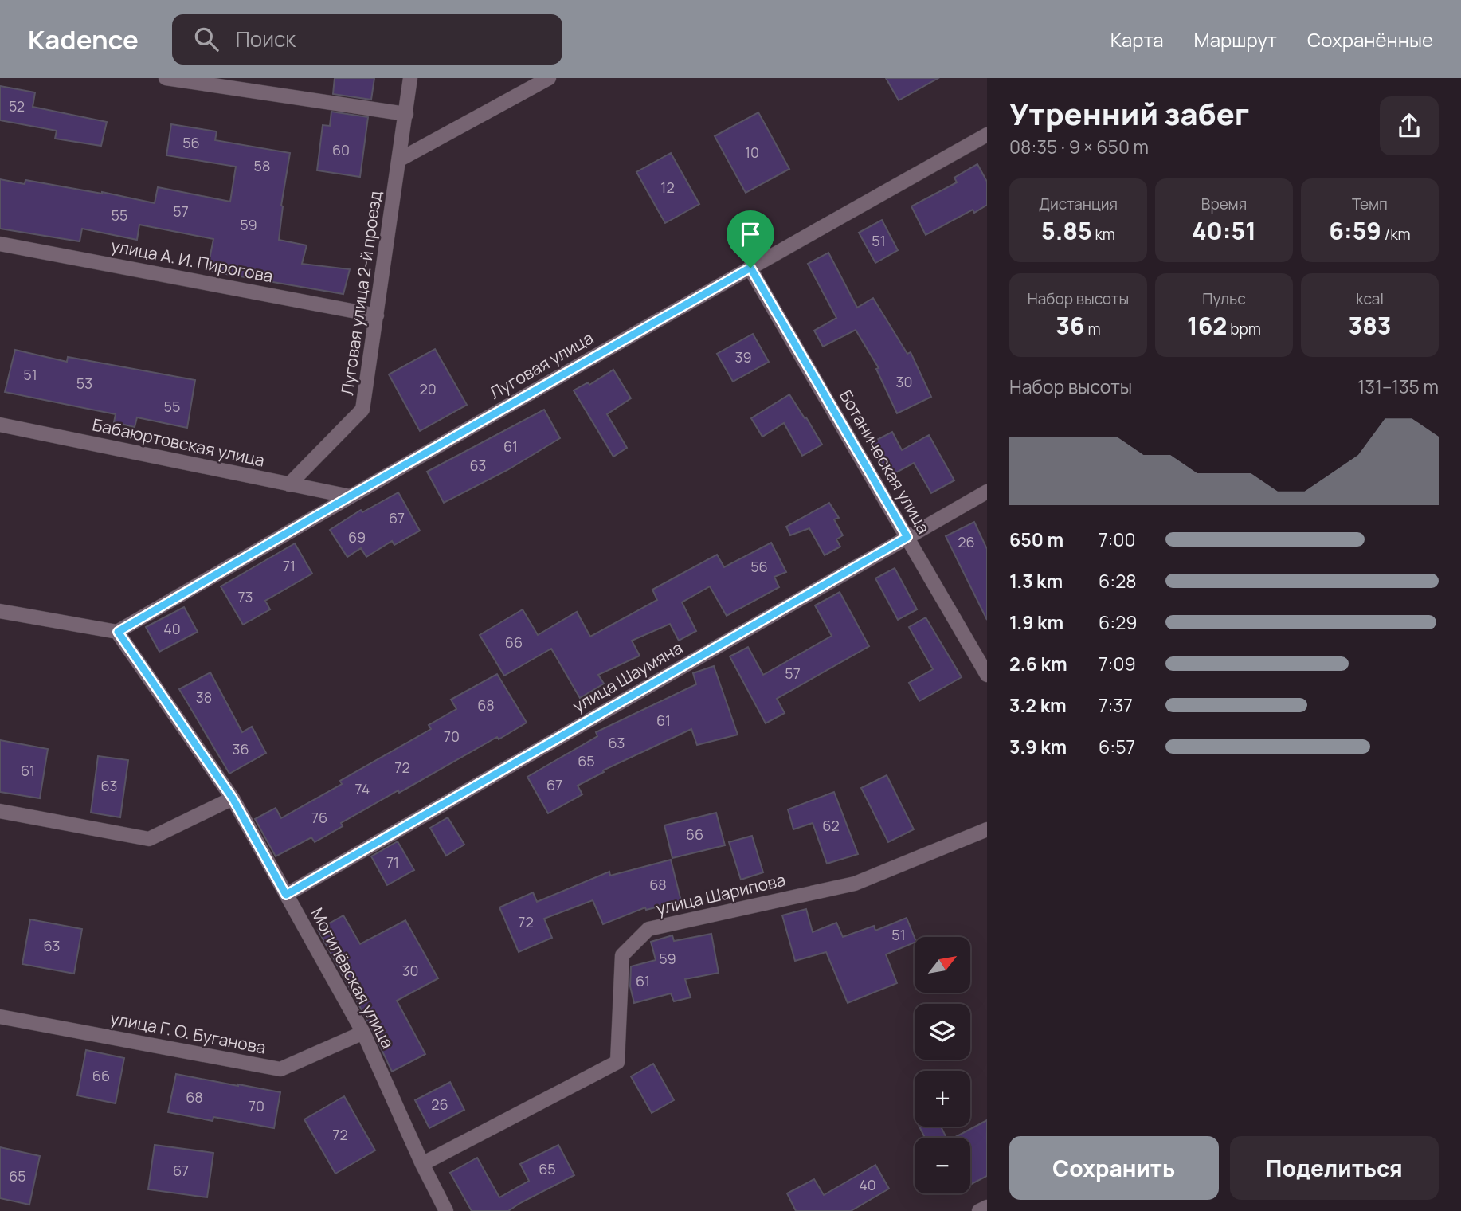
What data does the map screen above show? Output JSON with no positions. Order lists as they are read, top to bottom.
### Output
{
  "streets": {
    "street": [
      "улица А. И. Пирогова",
      "Луговая улица 2-й проезд",
      "Луговая улица",
      "Бабаюртовская улица",
      "Ботаническая улица",
      "улица Шаумяна",
      "улица Шарипова",
      "Могилёвская улица",
      "улица Г. О. Буганова"
    ]
  },
  "crossings": [
    ["улица А. И. Пирогова", "Луговая улица 2-й проезд"],
    ["Луговая улица 2-й проезд", "Бабаюртовская улица"],
    ["Луговая улица", "Бабаюртовская улица"],
    ["Луговая улица", "Ботаническая улица"],
    ["Луговая улица", "Могилёвская улица"],
    ["Ботаническая улица", "улица Шаумяна"],
    ["улица Шаумяна", "Могилёвская улица"],
    ["улица Шарипова", "Могилёвская улица"],
    ["Могилёвская улица", "улица Г. О. Буганова"]
  ],
  "house_numbers": [
    "52",
    "56",
    "60",
    "10",
    "58",
    "12",
    "57",
    "55",
    "59",
    "51",
    "39",
    "51",
    "30",
    "53",
    "20",
    "55",
    "61",
    "63",
    "67",
    "69",
    "26",
    "71",
    "56",
    "73",
    "40",
    "66",
    "57",
    "38",
    "68",
    "61",
    "70",
    "63",
    "36",
    "65",
    "72",
    "61",
    "67",
    "63",
    "74",
    "76",
    "62",
    "66",
    "71",
    "68",
    "72",
    "51",
    "63",
    "59",
    "30",
    "61",
    "66",
    "68",
    "26",
    "70",
    "72",
    "65",
    "67",
    "65",
    "40"
  ],
  "north": "top right",
  "page": {
    "header": "Kadence",
    "search": "Поиск",
    "nav": ["Карта", "Маршрут", "Сохранённые"],
    "heading": ["Утренний забег", "08:35 · 9 × 650 m"],
    "stats": [
      ["Дистанция", "5.85 km"],
      ["Время", "40:51"],
      ["Темп", "6:59 /km"],
      ["Набор высоты", "36 m"],
      ["Пульс", "162 bpm"],
      ["kcal", "383"]
    ],
    "chart": ["Набор высоты", "131–135 m"],
    "list": [
      {
        "name": "650 m",
        "note": "7:00"
      },
      {
        "name": "1.3 km",
        "note": "6:28"
      },
      {
        "name": "1.9 km",
        "note": "6:29"
      },
      {
        "name": "2.6 km",
        "note": "7:09"
      },
      {
        "name": "3.2 km",
        "note": "7:37"
      },
      {
        "name": "3.9 km",
        "note": "6:57"
      }
    ],
    "map_buttons": ["+", "−"],
    "buttons": ["Сохранить", "Поделиться"]
  }
}
